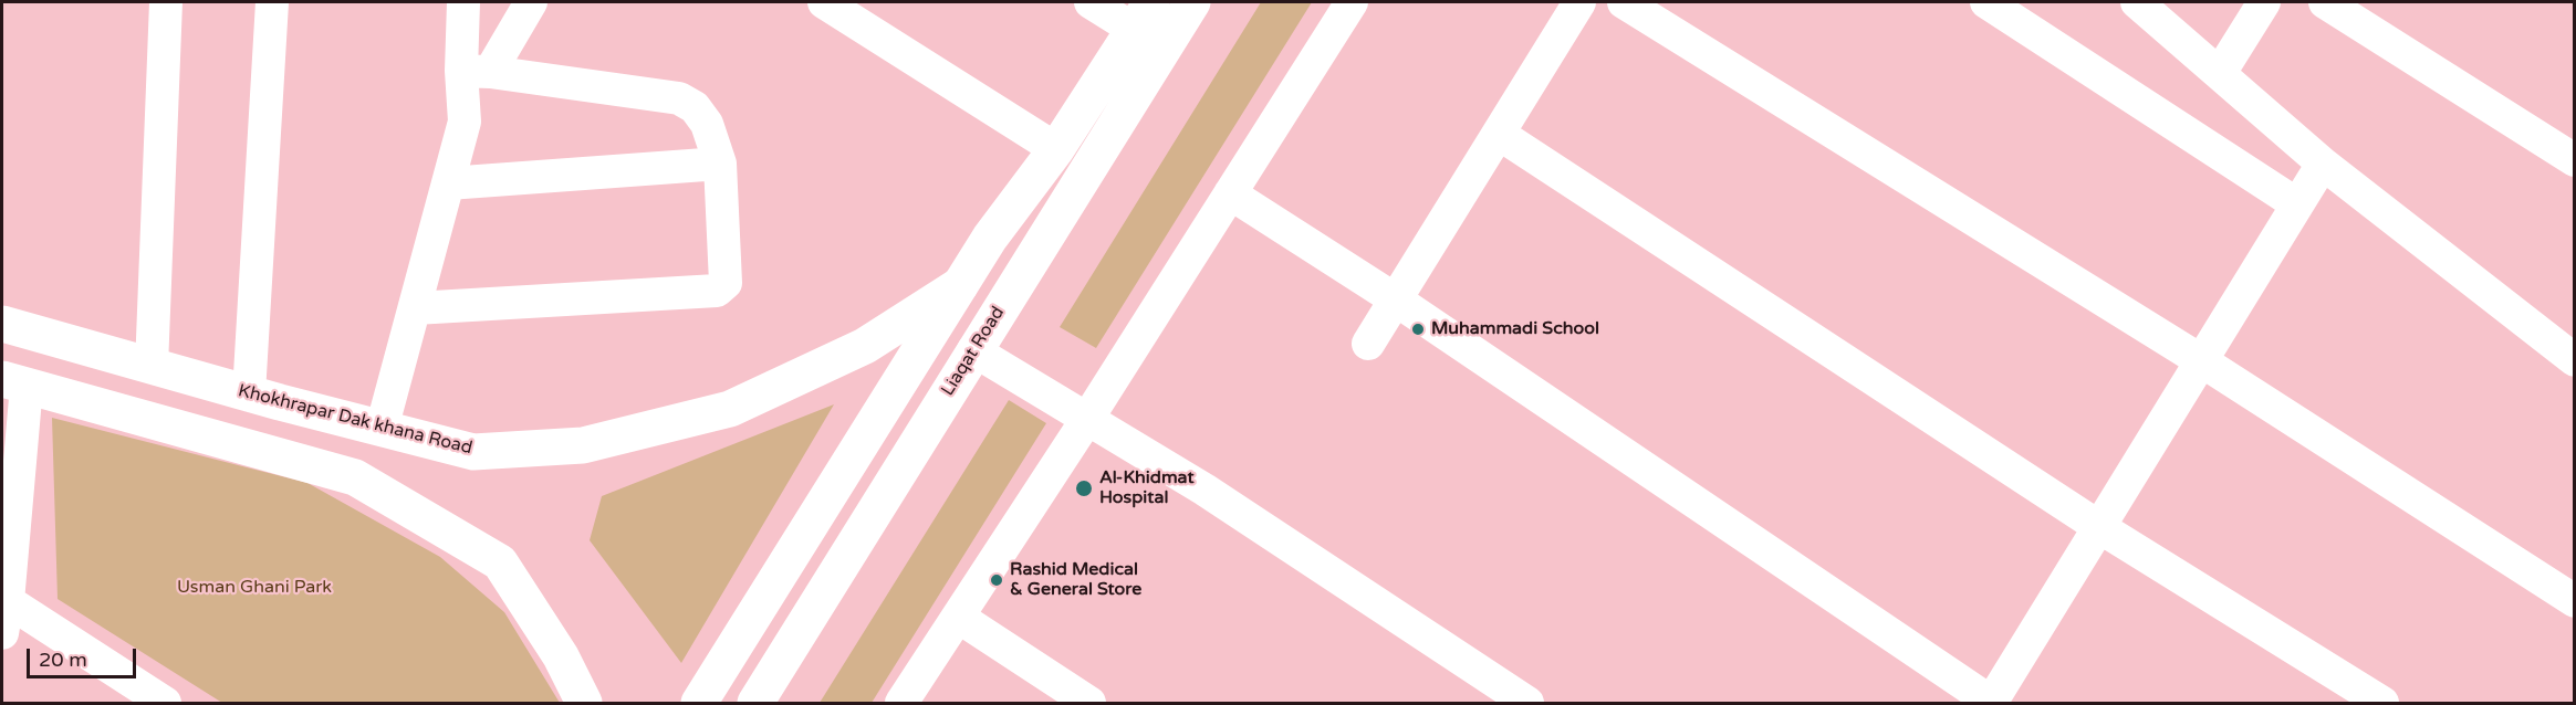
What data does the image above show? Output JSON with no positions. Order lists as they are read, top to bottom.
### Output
{
  "streets": {
    "street": ["Liaqat Road", "Khokhrapar Dak khana Road"]
  },
  "parks": ["Usman Ghani Park"],
  "places": ["Muhammadi School", "Al-Khidmat Hospital", "Rashid Medical & General Store"],
  "scale_bar": "20 m"
}
